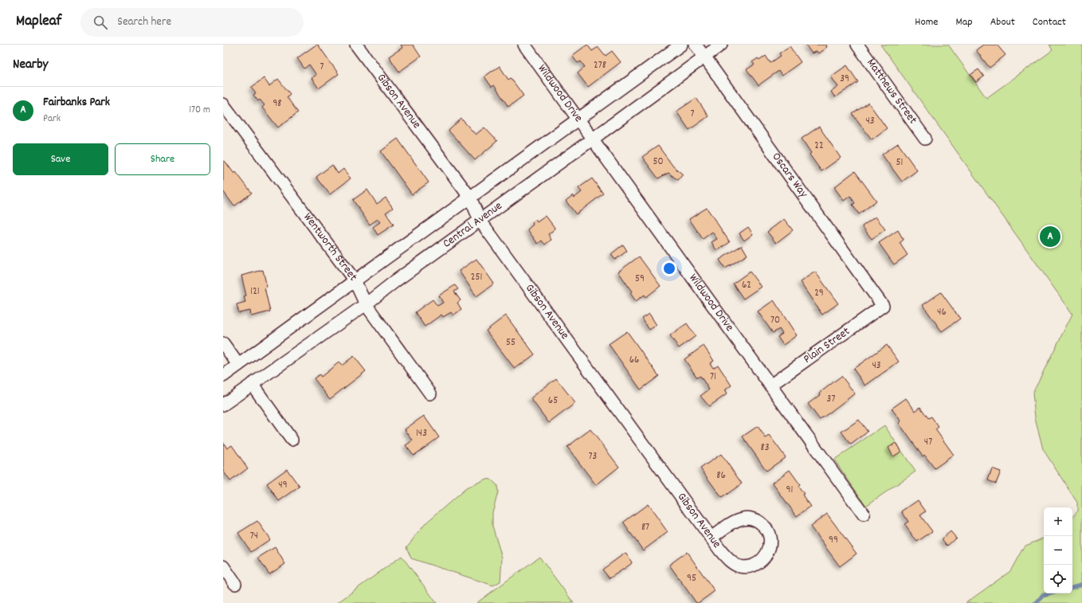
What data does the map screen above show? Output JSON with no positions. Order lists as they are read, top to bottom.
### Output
{
  "streets": {
    "street": [
      "Matthews Street",
      "Wildwood Drive",
      "Gibson Avenue",
      "Oscars Way",
      "Central Avenue",
      "Wentworth Street",
      "Plain Street"
    ]
  },
  "crossings": [
    ["Wildwood Drive", "Central Avenue"],
    ["Wildwood Drive", "Plain Street"],
    ["Gibson Avenue", "Central Avenue"],
    ["Oscars Way", "Central Avenue"],
    ["Oscars Way", "Plain Street"],
    ["Central Avenue", "Wentworth Street"]
  ],
  "house_numbers": [
    "278",
    "7",
    "39",
    "98",
    "7",
    "43",
    "22",
    "50",
    "51",
    "251",
    "59",
    "62",
    "121",
    "29",
    "46",
    "70",
    "55",
    "66",
    "43",
    "71",
    "37",
    "65",
    "143",
    "47",
    "83",
    "73",
    "86",
    "49",
    "91",
    "87",
    "74",
    "99",
    "95"
  ],
  "page": {
    "header": "Mapleaf",
    "search": "Search here",
    "nav": [
      "Home",
      "Map",
      "About",
      "Contact"
    ],
    "heading": "Nearby",
    "list": [
      {
        "mark": "A",
        "name": "Fairbanks Park",
        "note": "Park",
        "value": "170 m"
      }
    ],
    "buttons": ["Save", "Share"],
    "pins": "A",
    "map_buttons": ["+", "−"]
  }
}
